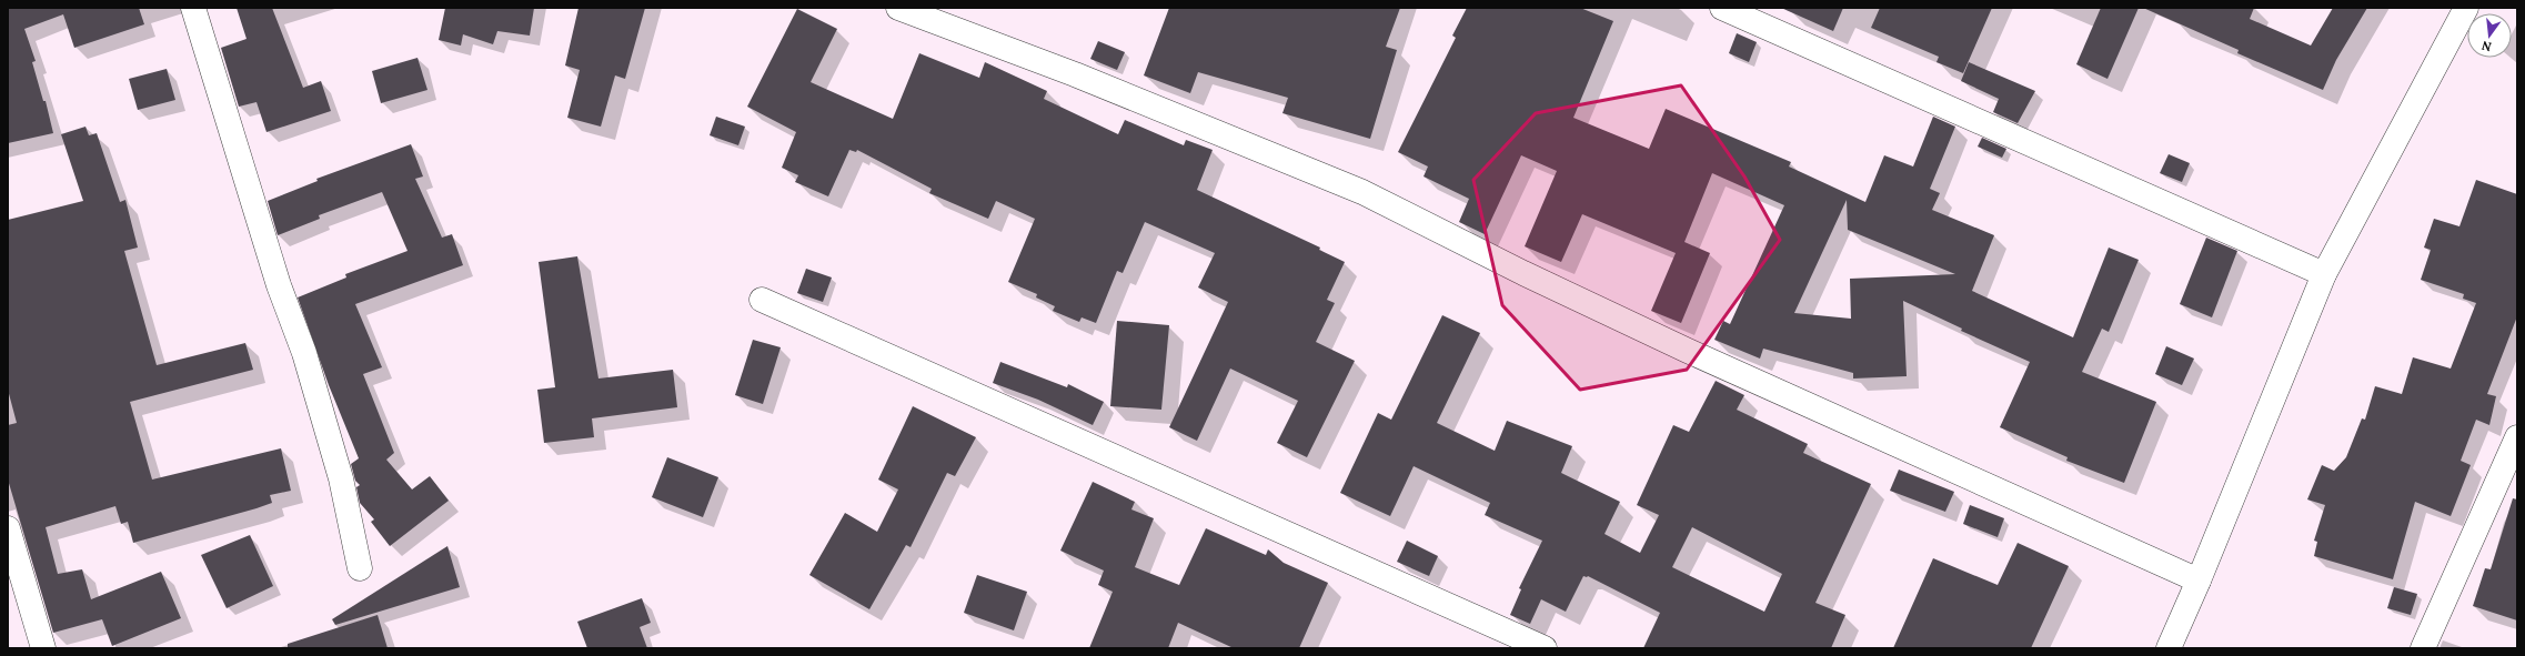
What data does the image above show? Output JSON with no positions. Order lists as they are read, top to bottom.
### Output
{
  "north": "bottom"
}
